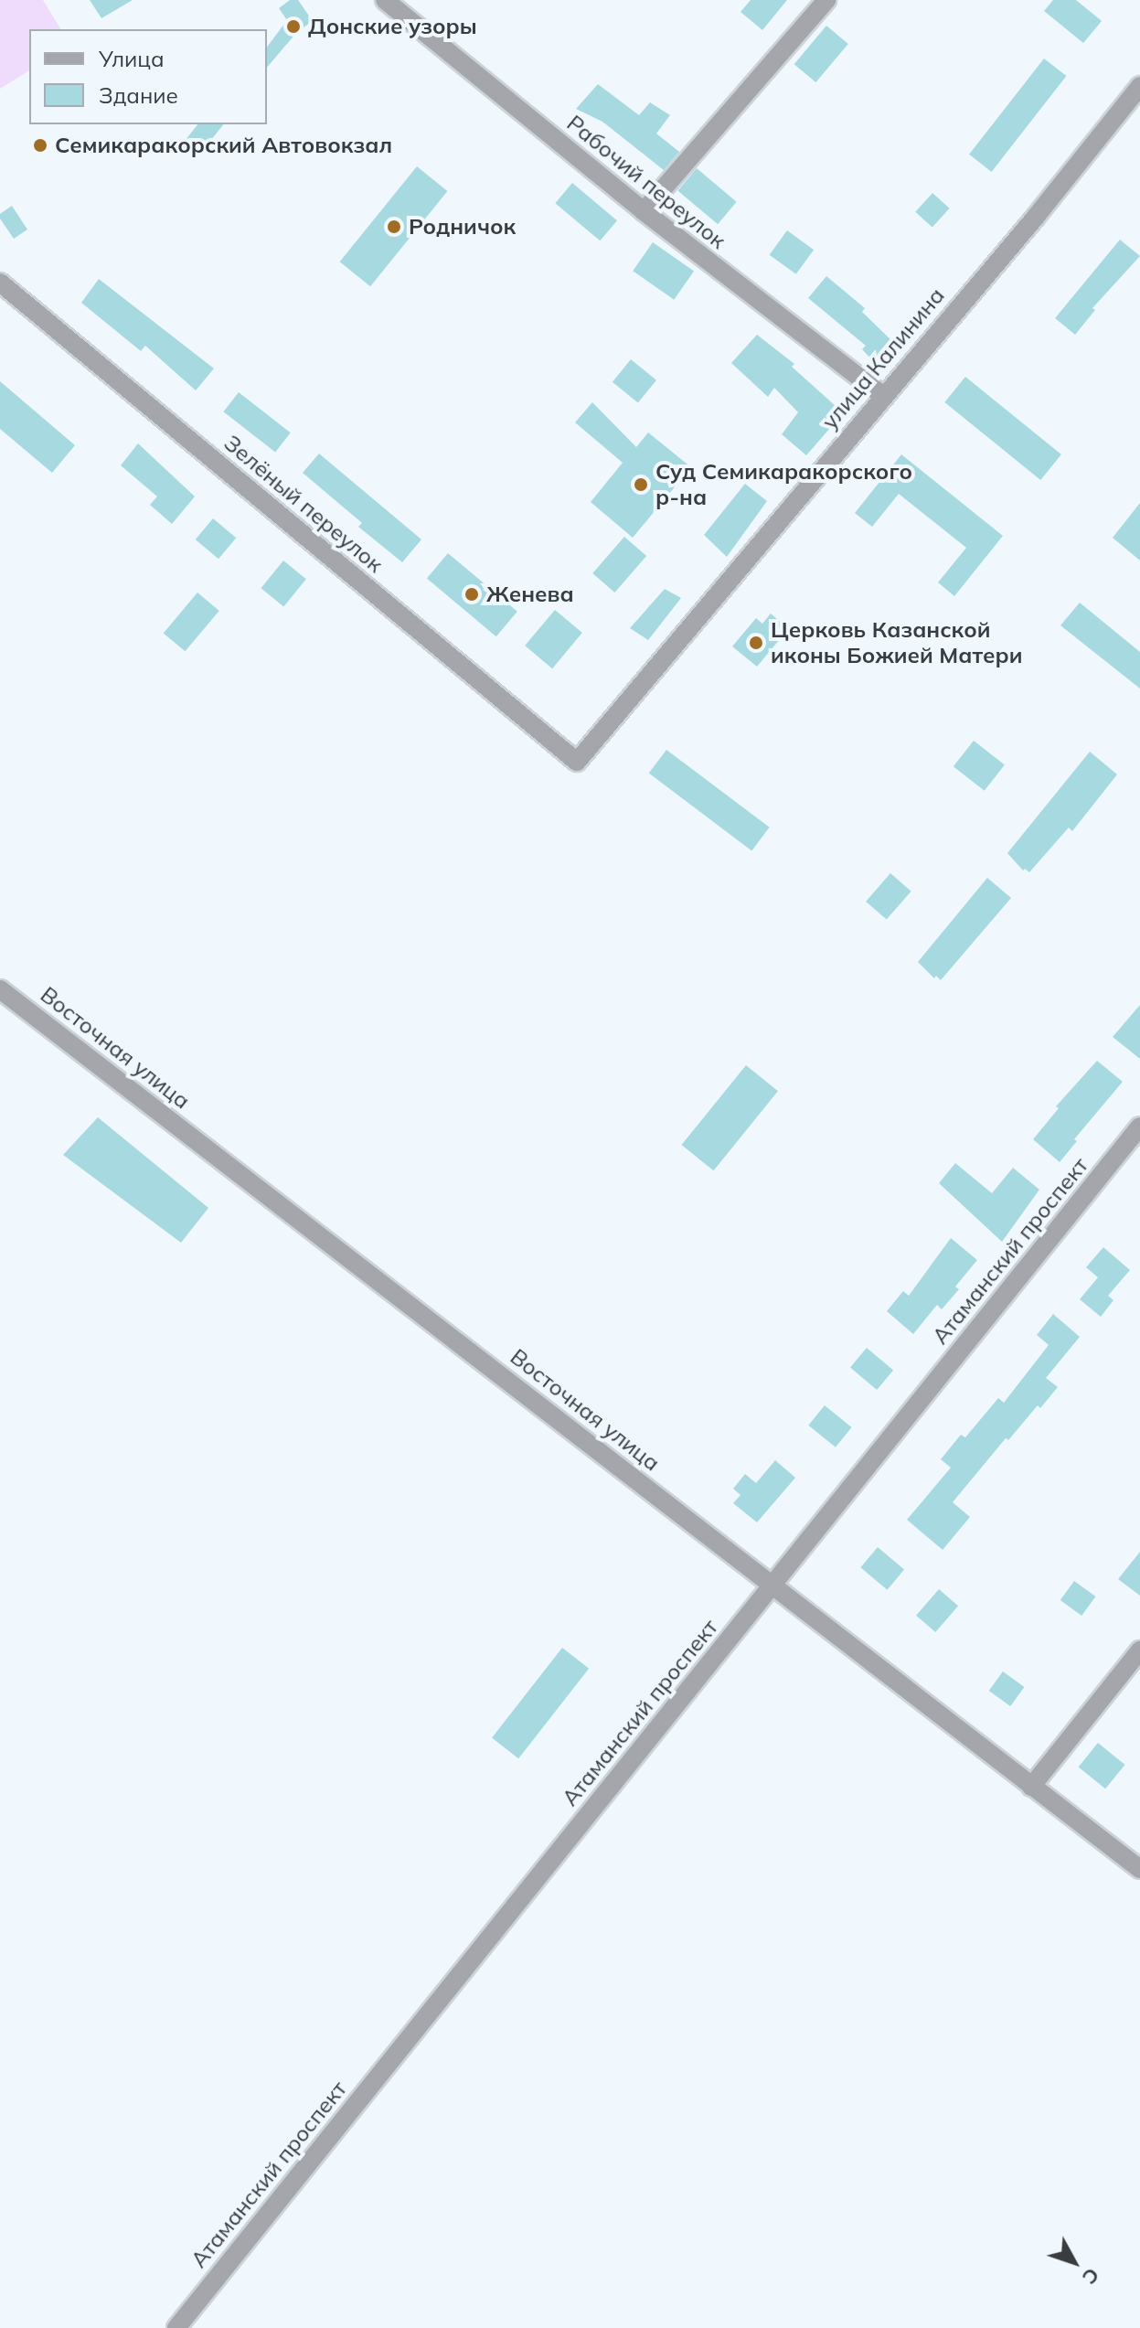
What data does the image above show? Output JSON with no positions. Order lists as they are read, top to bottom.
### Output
{
  "streets": {
    "street": [
      "Рабочий переулок",
      "улица Калинина",
      "Зелёный переулок",
      "Восточная улица",
      "Атаманский проспект"
    ]
  },
  "crossings": [
    ["Рабочий переулок", "улица Калинина"],
    ["улица Калинина", "Зелёный переулок"],
    ["Восточная улица", "Атаманский проспект"]
  ],
  "places": [
    "Донские узоры",
    "Семикаракорский Автовокзал",
    "Родничок",
    "Суд Семикаракорского р-на",
    "Женева",
    "Церковь Казанской иконы Божией Матери"
  ],
  "legend": ["Улица", "Здание"],
  "north": "bottom right"
}
